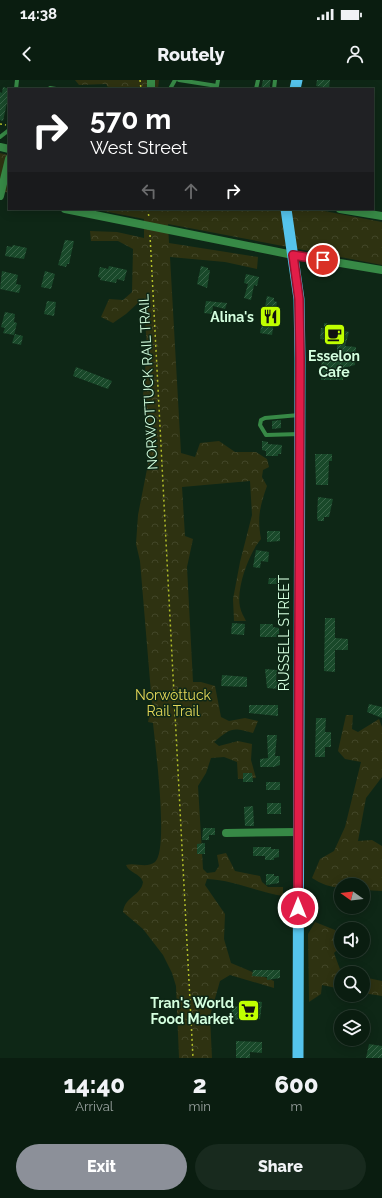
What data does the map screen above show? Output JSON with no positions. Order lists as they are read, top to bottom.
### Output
{
  "streets": {
    "highway": ["RUSSELL STREET"],
    "path": ["NORWOTTUCK RAIL TRAIL"]
  },
  "parks": ["Norwottuck Rail Trail"],
  "places": {
    "restaurant": ["Alina's"],
    "cafe": ["Esselon Cafe"],
    "supermarket": ["Tran's World Food Market"]
  },
  "north": "left",
  "page": {
    "status": "14:38",
    "header": "Routely",
    "turn": ["570 m", "West Street"],
    "eta": [
      "14:40",
      "Arrival",
      "2",
      "min",
      "600",
      "m"
    ],
    "buttons": ["Exit", "Share"]
  }
}
